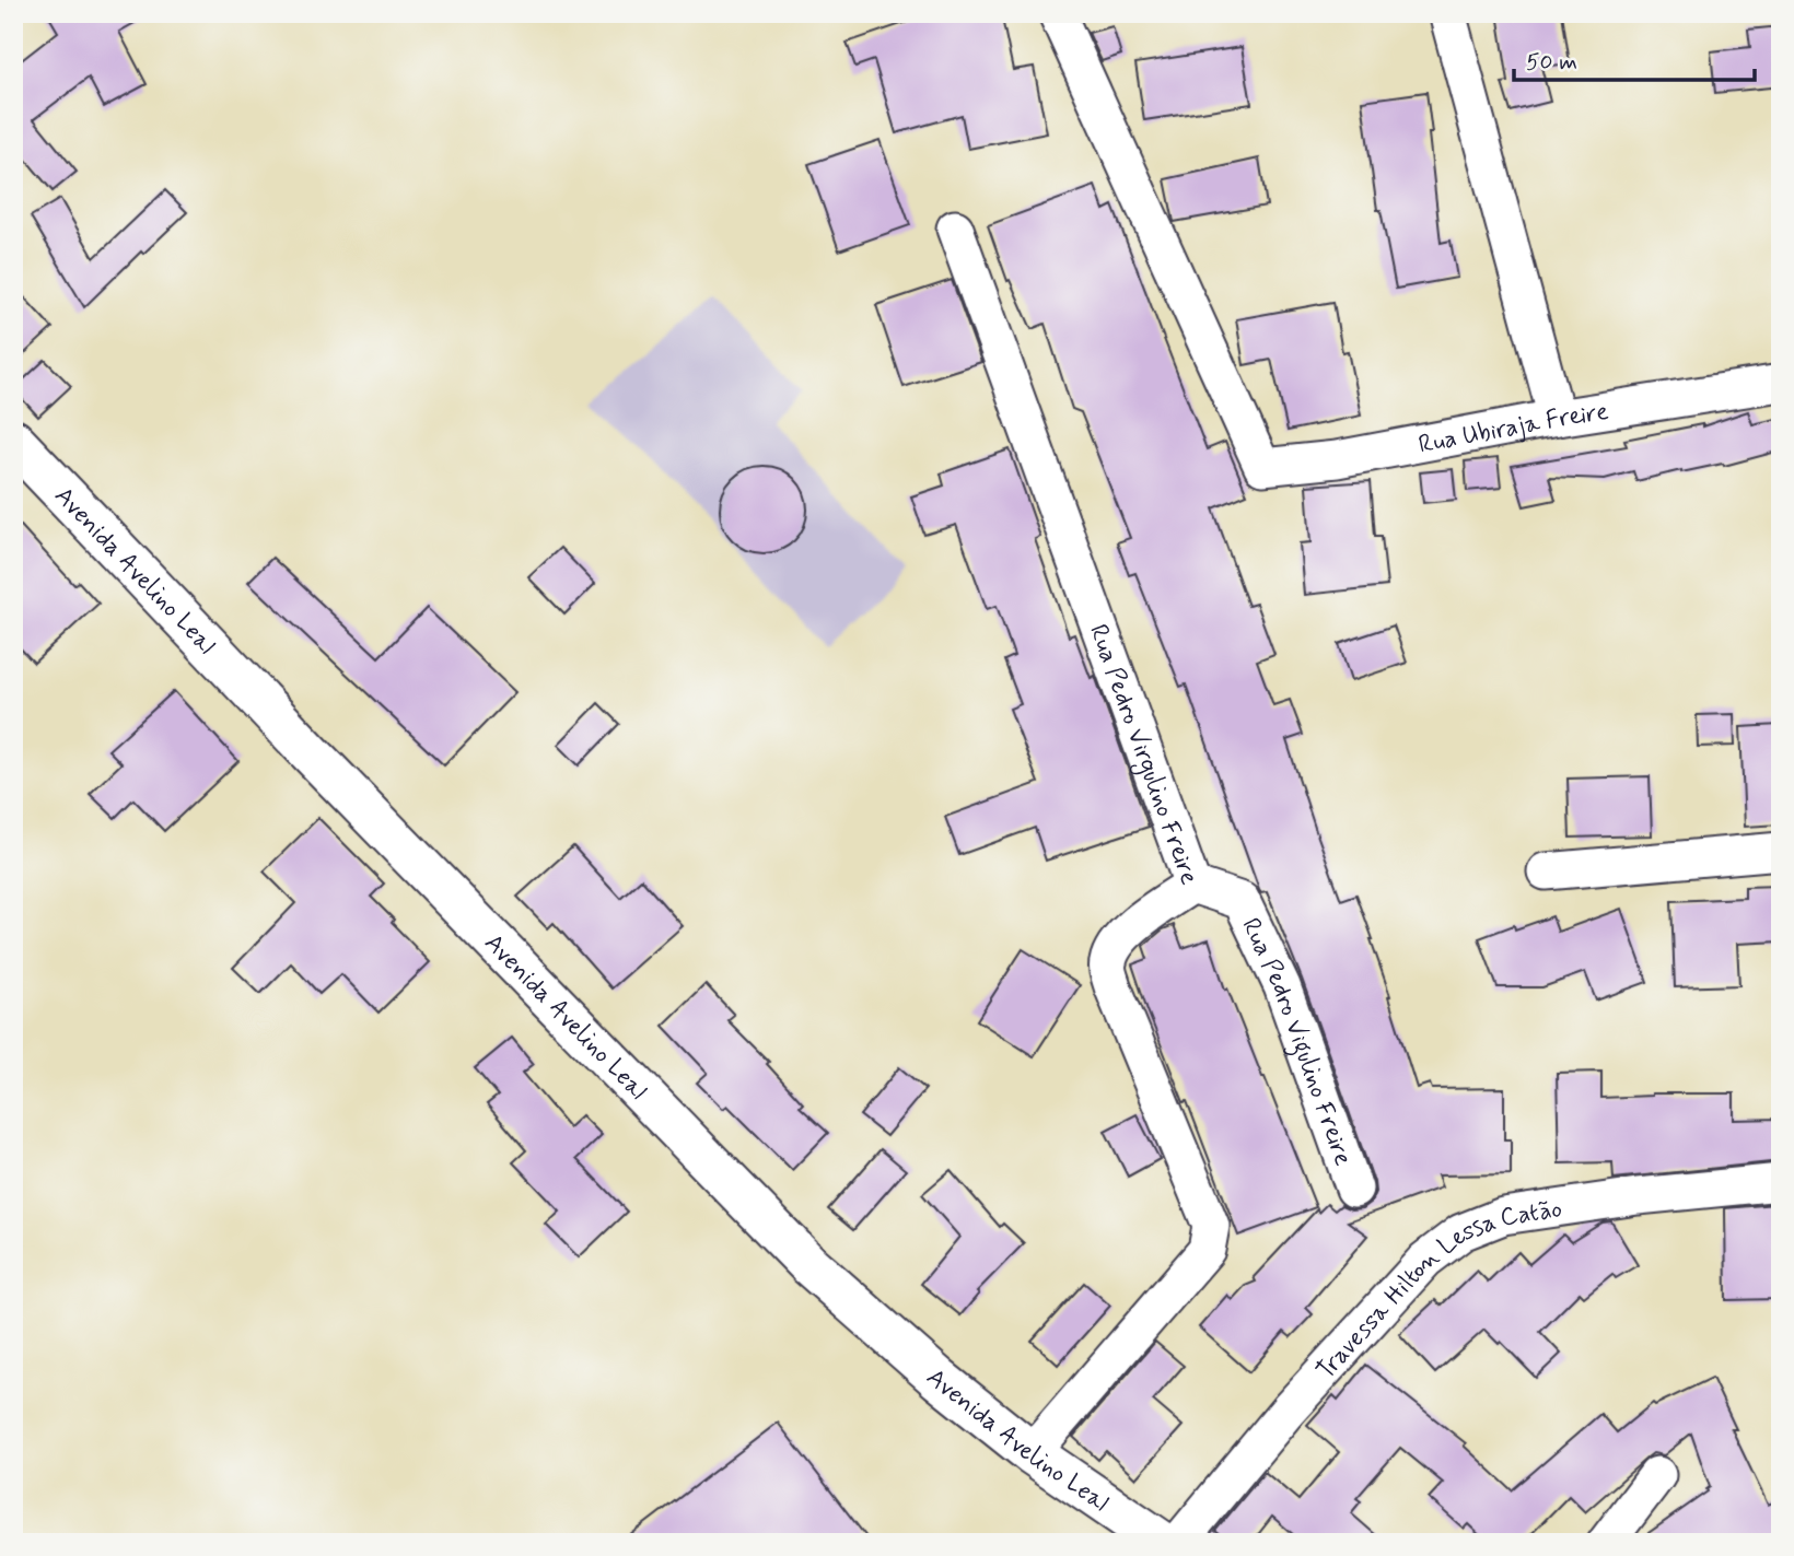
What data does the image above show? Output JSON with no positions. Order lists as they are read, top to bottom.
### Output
{
  "streets": {
    "main road": ["Avenida Avelino Leal"],
    "street": [
      "Rua Ubiraja Freire",
      "Rua Pedro Virgulino Freire",
      "Rua Pedro Vigulino Freire",
      "Travessa Hilton Lessa Catão"
    ]
  },
  "crossings": [
    ["Avenida Avelino Leal", "Rua Pedro Virgulino Freire"],
    ["Rua Pedro Virgulino Freire", "Rua Pedro Vigulino Freire"]
  ],
  "scale_bar": "50 m"
}
